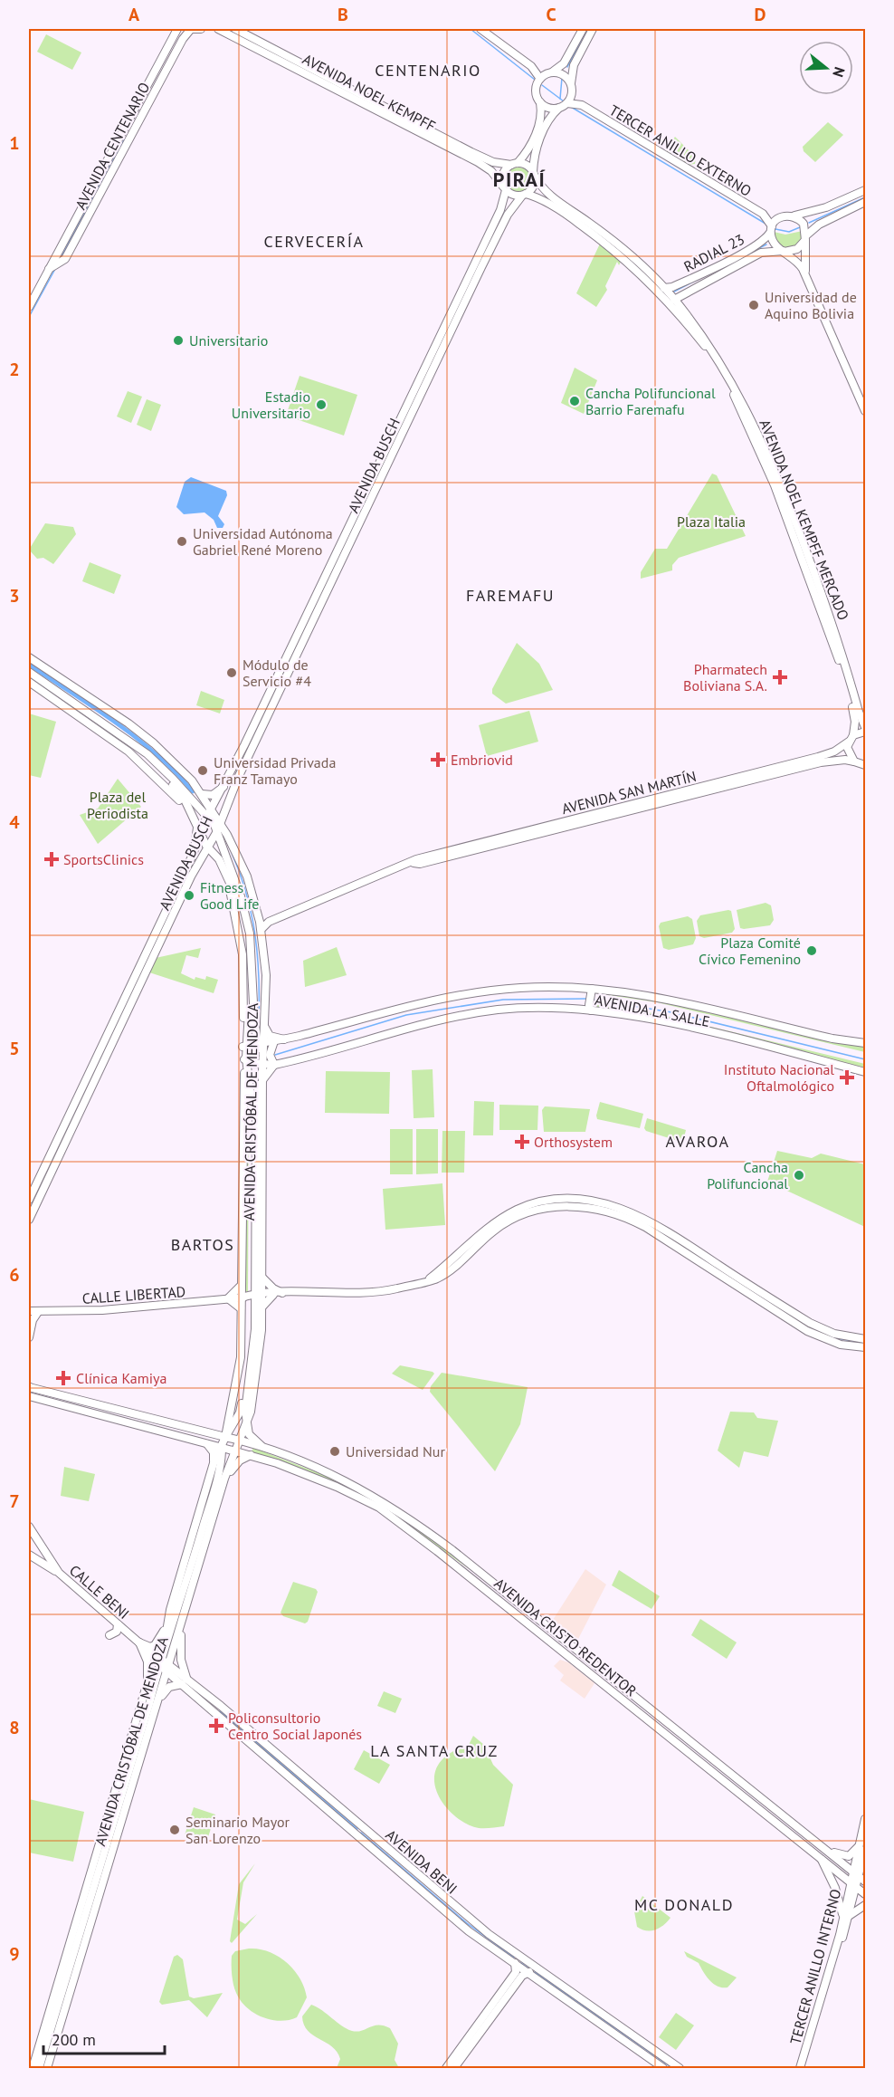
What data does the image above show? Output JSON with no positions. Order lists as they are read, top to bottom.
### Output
{
  "streets": {
    "main road": [
      "AVENIDA NOEL KEMPFF",
      "AVENIDA CENTENARIO",
      "TERCER ANILLO EXTERNO",
      "RADIAL 23",
      "AVENIDA BUSCH",
      "AVENIDA NOEL KEMPFF MERCADO",
      "AVENIDA SAN MARTÍN",
      "AVENIDA LA SALLE",
      "AVENIDA CRISTÓBAL DE MENDOZA",
      "CALLE LIBERTAD",
      "CALLE BENI",
      "AVENIDA CRISTO REDENTOR",
      "AVENIDA BENI",
      "TERCER ANILLO INTERNO"
    ]
  },
  "crossings": [
    ["AVENIDA NOEL KEMPFF", "AVENIDA BUSCH"],
    ["AVENIDA NOEL KEMPFF", "AVENIDA NOEL KEMPFF MERCADO"],
    ["TERCER ANILLO EXTERNO", "RADIAL 23"],
    ["RADIAL 23", "AVENIDA NOEL KEMPFF MERCADO"],
    ["AVENIDA BUSCH", "AVENIDA NOEL KEMPFF MERCADO"],
    ["AVENIDA BUSCH", "AVENIDA CRISTÓBAL DE MENDOZA"],
    ["AVENIDA NOEL KEMPFF MERCADO", "AVENIDA SAN MARTÍN"],
    ["AVENIDA SAN MARTÍN", "AVENIDA CRISTÓBAL DE MENDOZA"],
    ["AVENIDA LA SALLE", "AVENIDA CRISTÓBAL DE MENDOZA"],
    ["AVENIDA CRISTÓBAL DE MENDOZA", "CALLE LIBERTAD"],
    ["AVENIDA CRISTÓBAL DE MENDOZA", "CALLE BENI"],
    ["AVENIDA CRISTÓBAL DE MENDOZA", "AVENIDA CRISTO REDENTOR"],
    ["AVENIDA CRISTÓBAL DE MENDOZA", "AVENIDA BENI"],
    ["CALLE BENI", "AVENIDA BENI"],
    ["AVENIDA CRISTO REDENTOR", "TERCER ANILLO INTERNO"]
  ],
  "districts": [
    "CENTENARIO",
    "PIRAÍ",
    "CERVECERÍA",
    "FAREMAFU",
    "AVAROA",
    "BARTOS",
    "LA SANTA CRUZ",
    "MC DONALD"
  ],
  "parks": ["Plaza Italia", "Plaza del Periodista"],
  "places": {
    "other": [
      "Universidad de Aquino Bolivia",
      "Universitario",
      "Cancha Polifuncional Barrio Faremafu",
      "Estadio Universitario",
      "Universidad Autónoma Gabriel René Moreno",
      "Módulo de Servicio #4",
      "Universidad Privada Franz Tamayo",
      "Fitness Good Life",
      "Plaza Comité Cívico Femenino",
      "Cancha Polifuncional",
      "Universidad Nur",
      "Seminario Mayor San Lorenzo"
    ],
    "health": [
      "Pharmatech Boliviana S.A.",
      "Embriovid",
      "SportsClinics",
      "Instituto Nacional Oftalmológico",
      "Orthosystem",
      "Clínica Kamiya",
      "Policonsultorio Centro Social Japonés"
    ]
  },
  "scale_bar": "200 m",
  "north": "right",
  "grid": {
    "columns": [
      "A",
      "B",
      "C",
      "D"
    ],
    "rows": [
      "1",
      "2",
      "3",
      "4",
      "5",
      "6",
      "7",
      "8",
      "9"
    ]
  }
}
